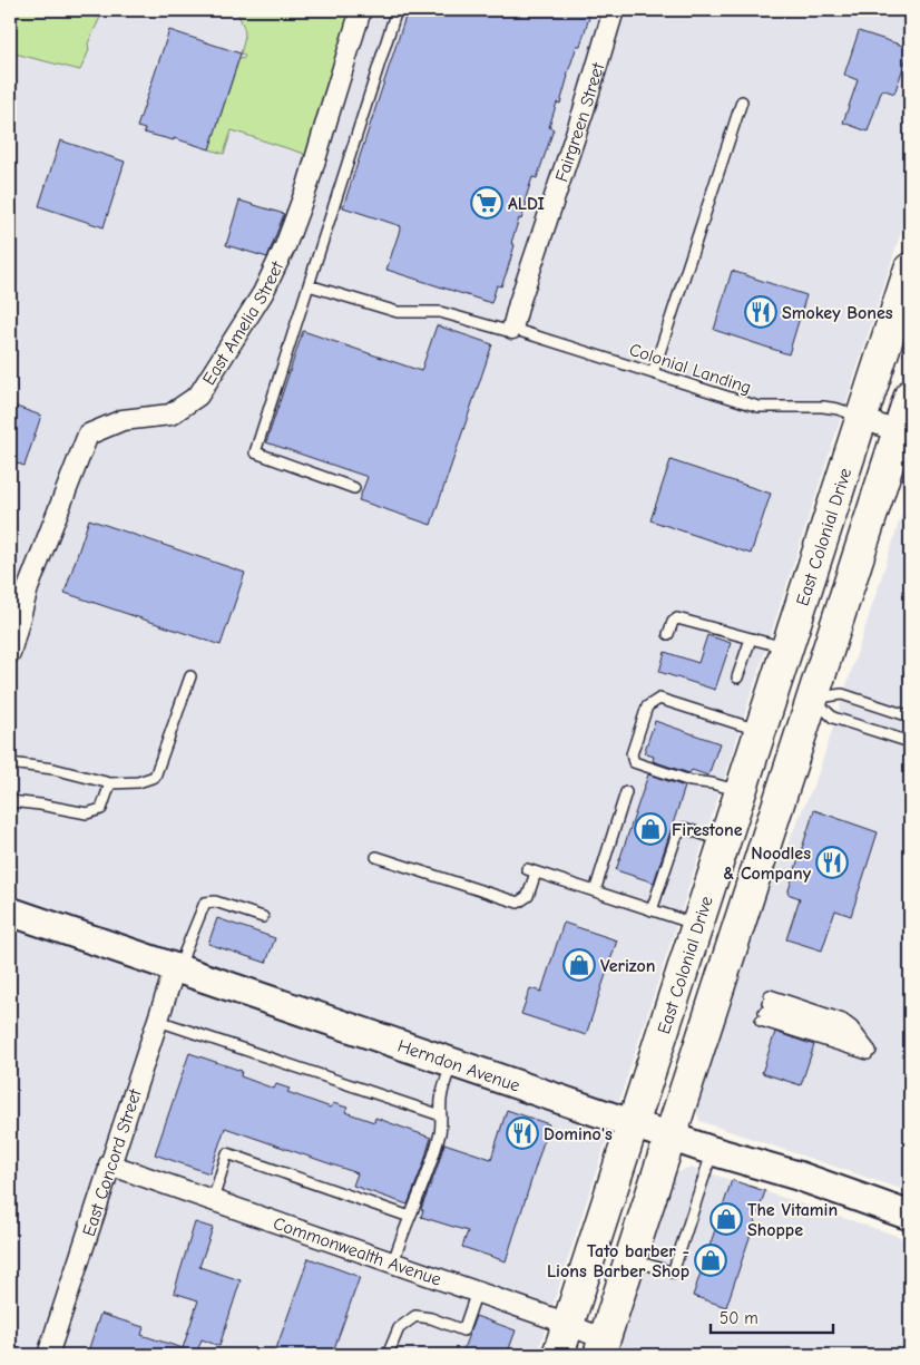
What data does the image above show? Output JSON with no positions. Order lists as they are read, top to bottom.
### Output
{
  "streets": {
    "highway": ["East Colonial Drive"],
    "street": [
      "Fairgreen Street",
      "East Amelia Street",
      "Herndon Avenue",
      "East Concord Street",
      "Commonwealth Avenue"
    ],
    "lane": ["Colonial Landing"]
  },
  "crossings": [
    ["Fairgreen Street", "Colonial Landing"],
    ["Colonial Landing", "East Colonial Drive"],
    ["East Colonial Drive", "Herndon Avenue"],
    ["East Colonial Drive", "Commonwealth Avenue"],
    ["Herndon Avenue", "East Concord Street"],
    ["East Concord Street", "Commonwealth Avenue"]
  ],
  "places": {
    "supermarket": ["ALDI"],
    "restaurant": ["Smokey Bones", "Noodles & Company", "Domino's"],
    "shop": [
      "Firestone",
      "Verizon",
      "The Vitamin Shoppe",
      "Tato barber - Lions Barber Shop"
    ]
  },
  "scale_bar": "50 m"
}
